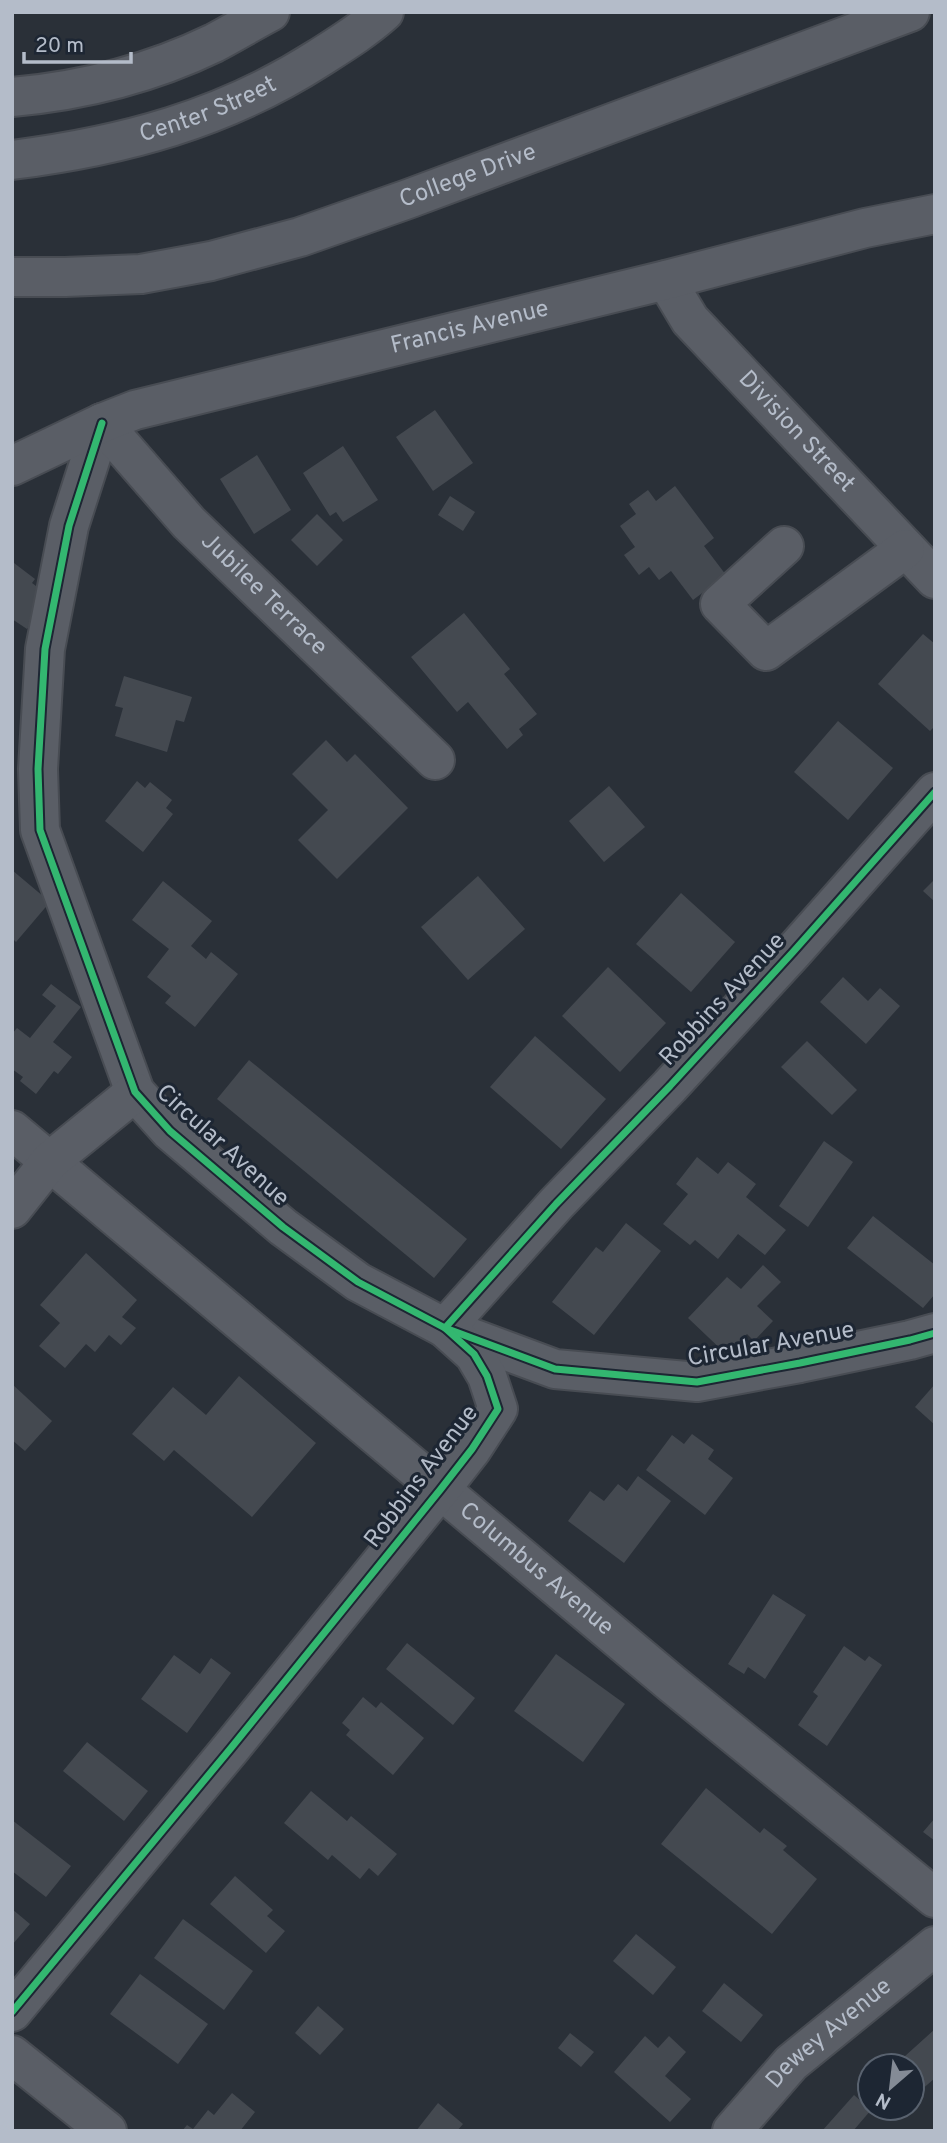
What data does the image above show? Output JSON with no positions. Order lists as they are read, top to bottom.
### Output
{
  "streets": {
    "street": [
      "Center Street",
      "College Drive",
      "Francis Avenue",
      "Division Street",
      "Jubilee Terrace",
      "Robbins Avenue",
      "Circular Avenue",
      "Columbus Avenue",
      "Dewey Avenue"
    ]
  },
  "crossings": [
    ["Francis Avenue", "Division Street"],
    ["Francis Avenue", "Jubilee Terrace"],
    ["Francis Avenue", "Circular Avenue"],
    ["Jubilee Terrace", "Circular Avenue"],
    ["Robbins Avenue", "Circular Avenue"],
    ["Robbins Avenue", "Columbus Avenue"]
  ],
  "scale_bar": "20 m",
  "north": "bottom left"
}
